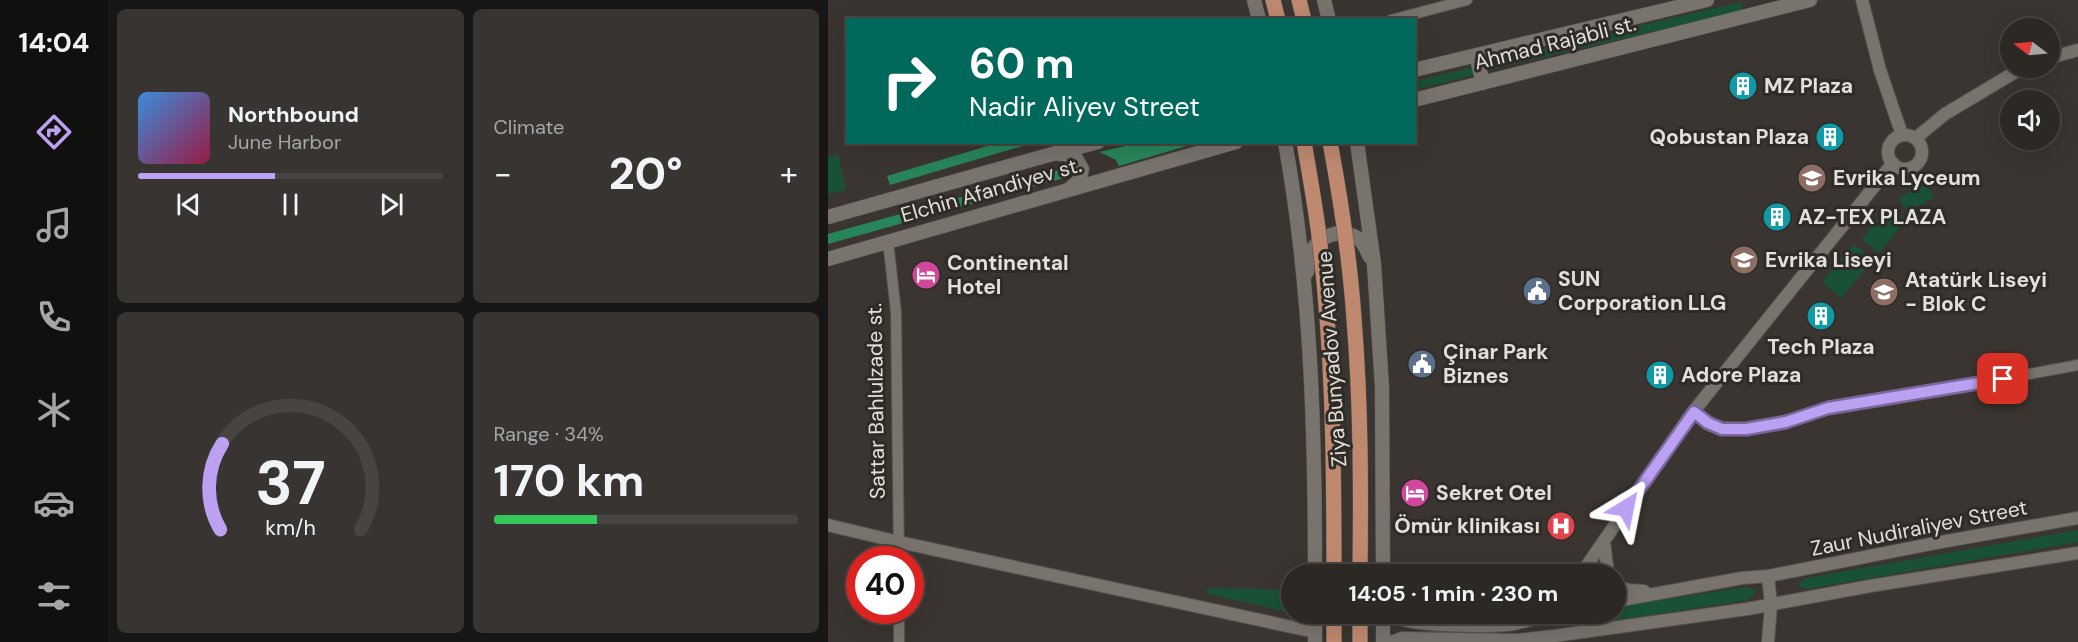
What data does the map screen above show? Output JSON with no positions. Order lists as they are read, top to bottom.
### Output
{
  "streets": {
    "main road": ["Ahmad Rajabli st.", "Elchin Afandiyev st.", "Ziya Bunyadov Avenue"],
    "street": ["Sattar Bahlulzade st.", "Zaur Nudiraliyev Street"]
  },
  "crossings": [
    ["Elchin Afandiyev st.", "Sattar Bahlulzade st."]
  ],
  "places": {
    "building": [
      "MZ Plaza",
      "Qobustan Plaza",
      "AZ-TEX PLAZA",
      "Tech Plaza",
      "Adore Plaza"
    ],
    "school or university": ["Evrika Lyceum", "Evrika Liseyi", "Atatürk Liseyi - Blok C"],
    "hotel": ["Continental Hotel", "Sekret Otel"],
    "public building": ["SUN Corporation LLG", "Çinar Park Biznes"],
    "hospital": ["Ömür klinikası"]
  },
  "north": "left",
  "page": {
    "tabs": "14:04",
    "tile": [
      "Climate",
      ["Range · 34%", "170 km"]
    ],
    "turn": ["60 m", "Nadir Aliyev Street"],
    "song": ["Northbound", "June Harbor"],
    "heat": ["−", "20°", "+"],
    "limit": "40",
    "trip": "14:05 · 1 min · 230 m",
    "gauge": ["37", "km/h"]
  }
}
